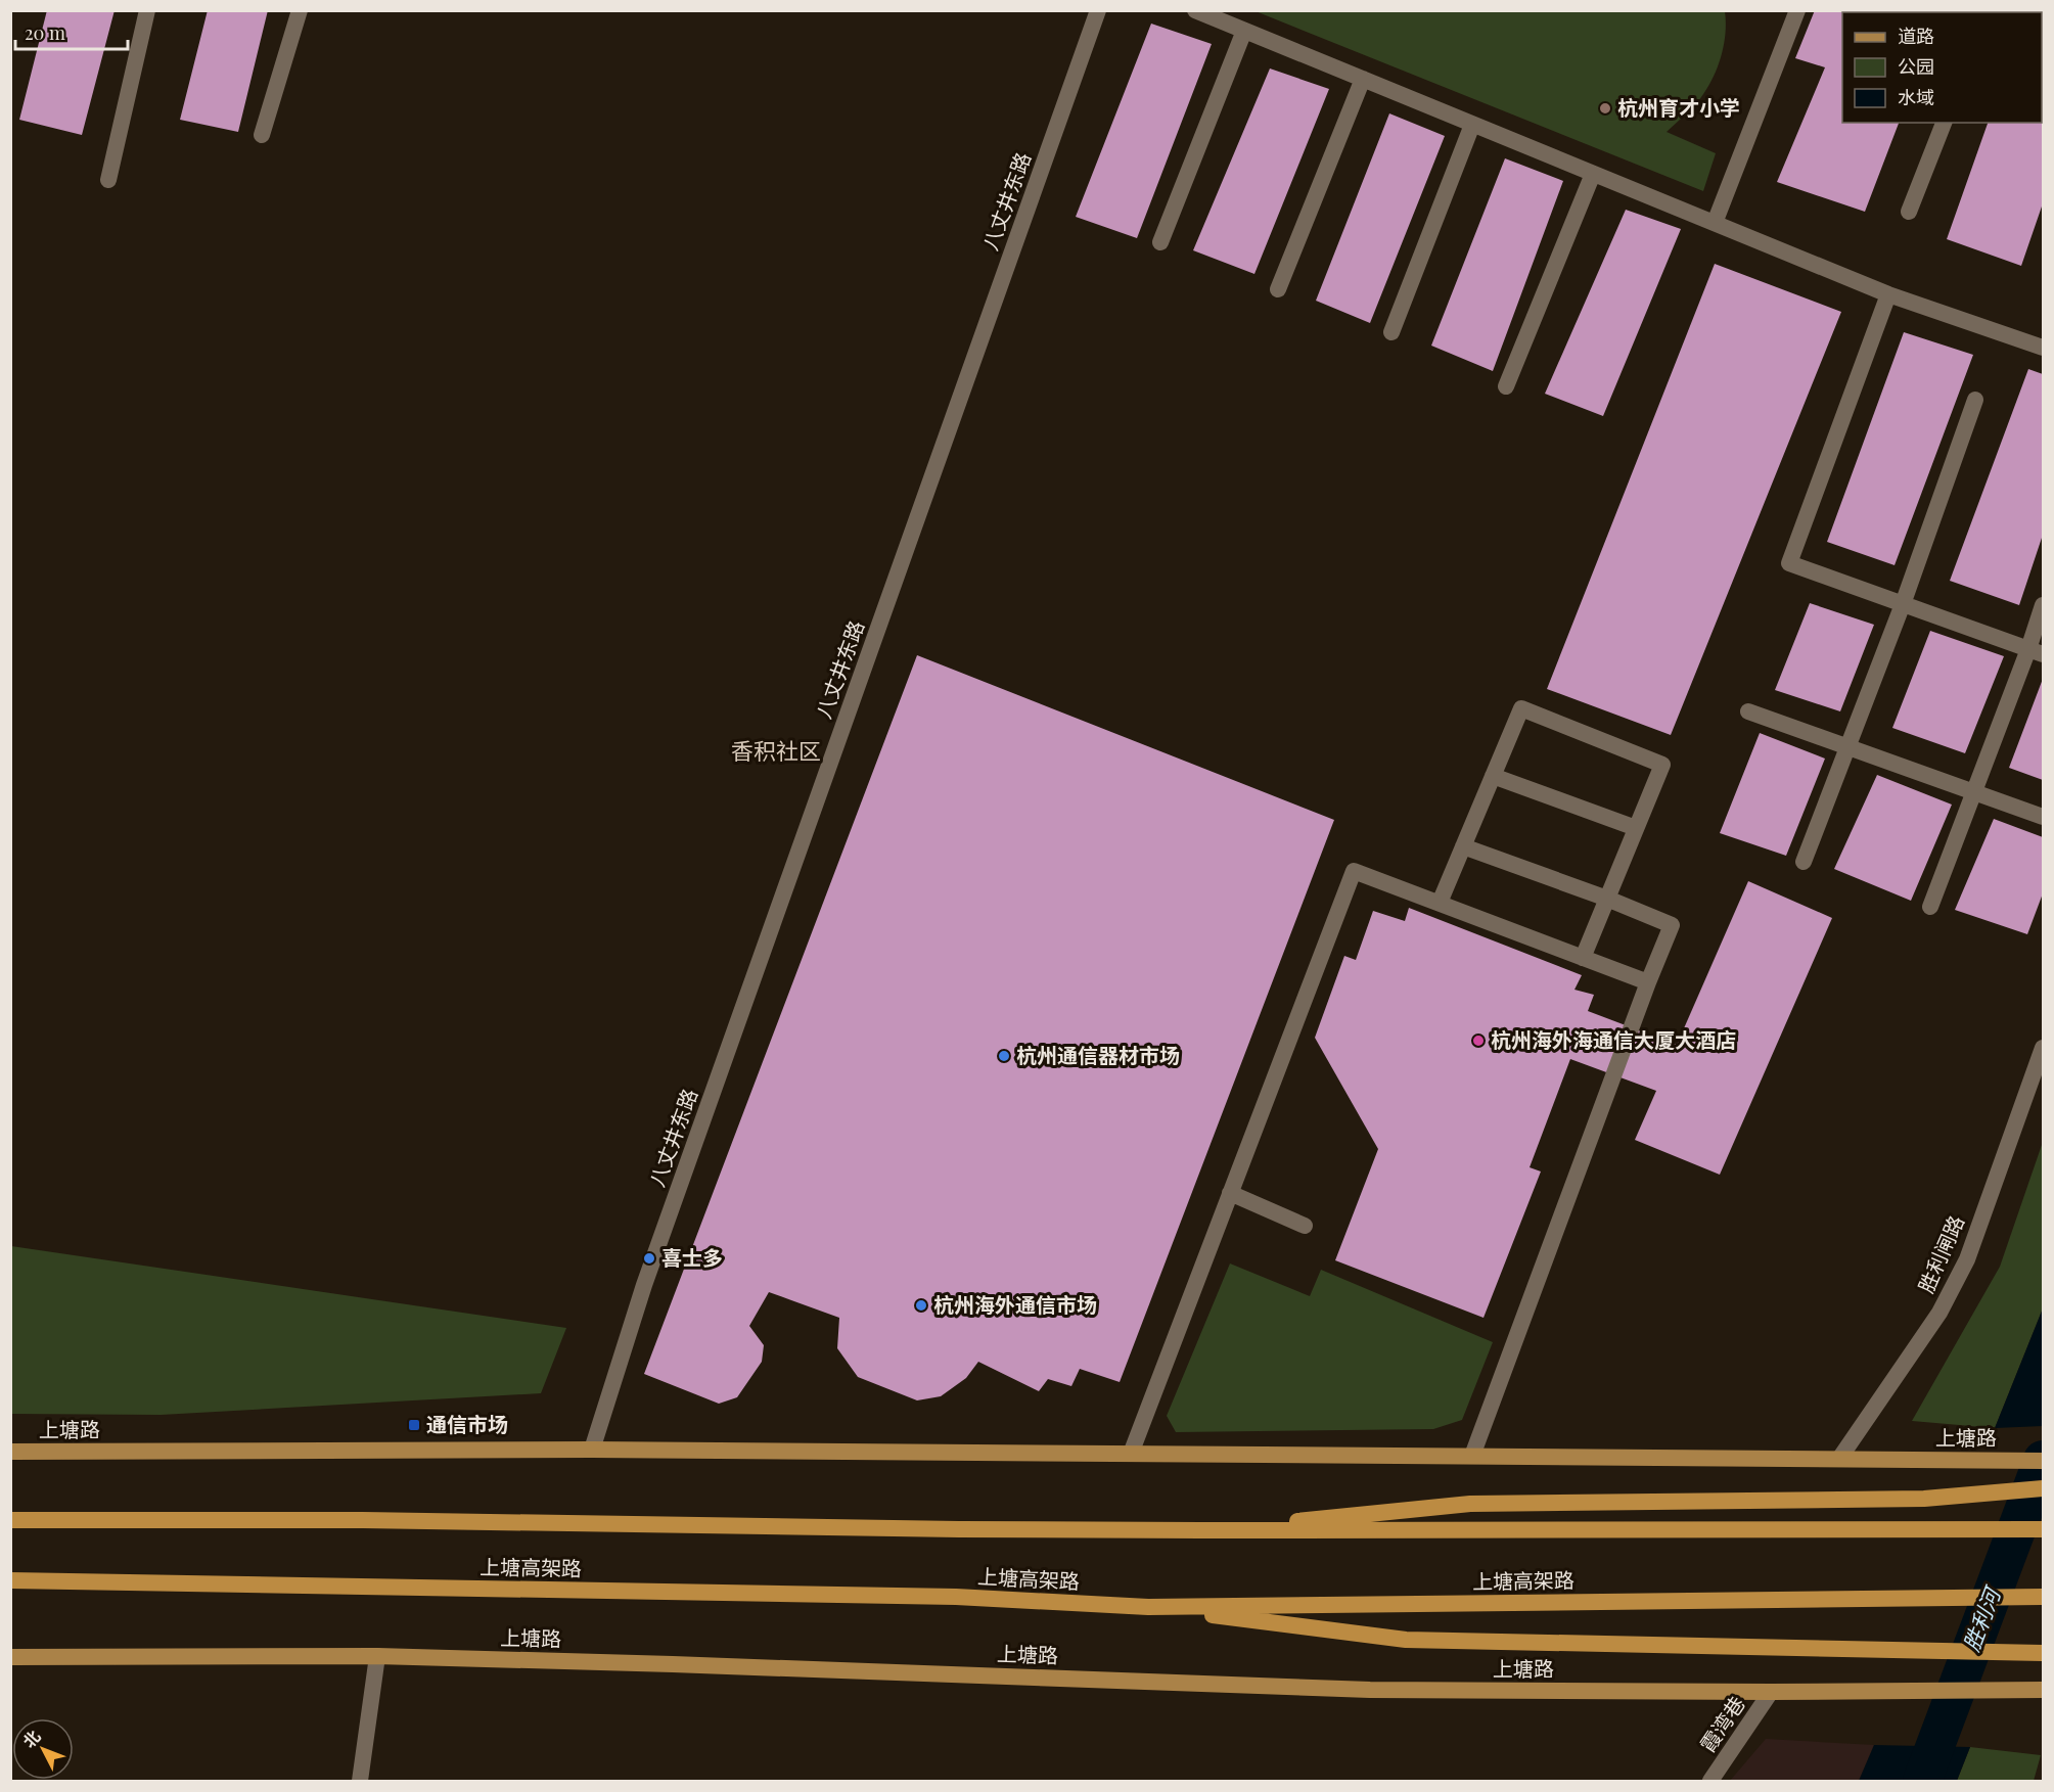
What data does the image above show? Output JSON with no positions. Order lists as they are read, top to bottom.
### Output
{
  "streets": {
    "highway": ["上塘高架路"],
    "main road": ["上塘路"],
    "street": ["八丈井东路", "胜利闸路", "霞湾巷"]
  },
  "crossings": [
    ["八丈井东路", "上塘路"],
    ["胜利闸路", "上塘路"],
    ["上塘路", "霞湾巷"]
  ],
  "districts": ["香积社区"],
  "water": ["胜利河"],
  "places": {
    "other": [
      "杭州育才小学",
      "杭州海外海通信大厦大酒店",
      "杭州通信器材市场",
      "喜士多",
      "杭州海外通信市场"
    ],
    "transit": ["通信市场"]
  },
  "legend": ["道路", "公园", "水域"],
  "scale_bar": "20 m",
  "north": "top left"
}
